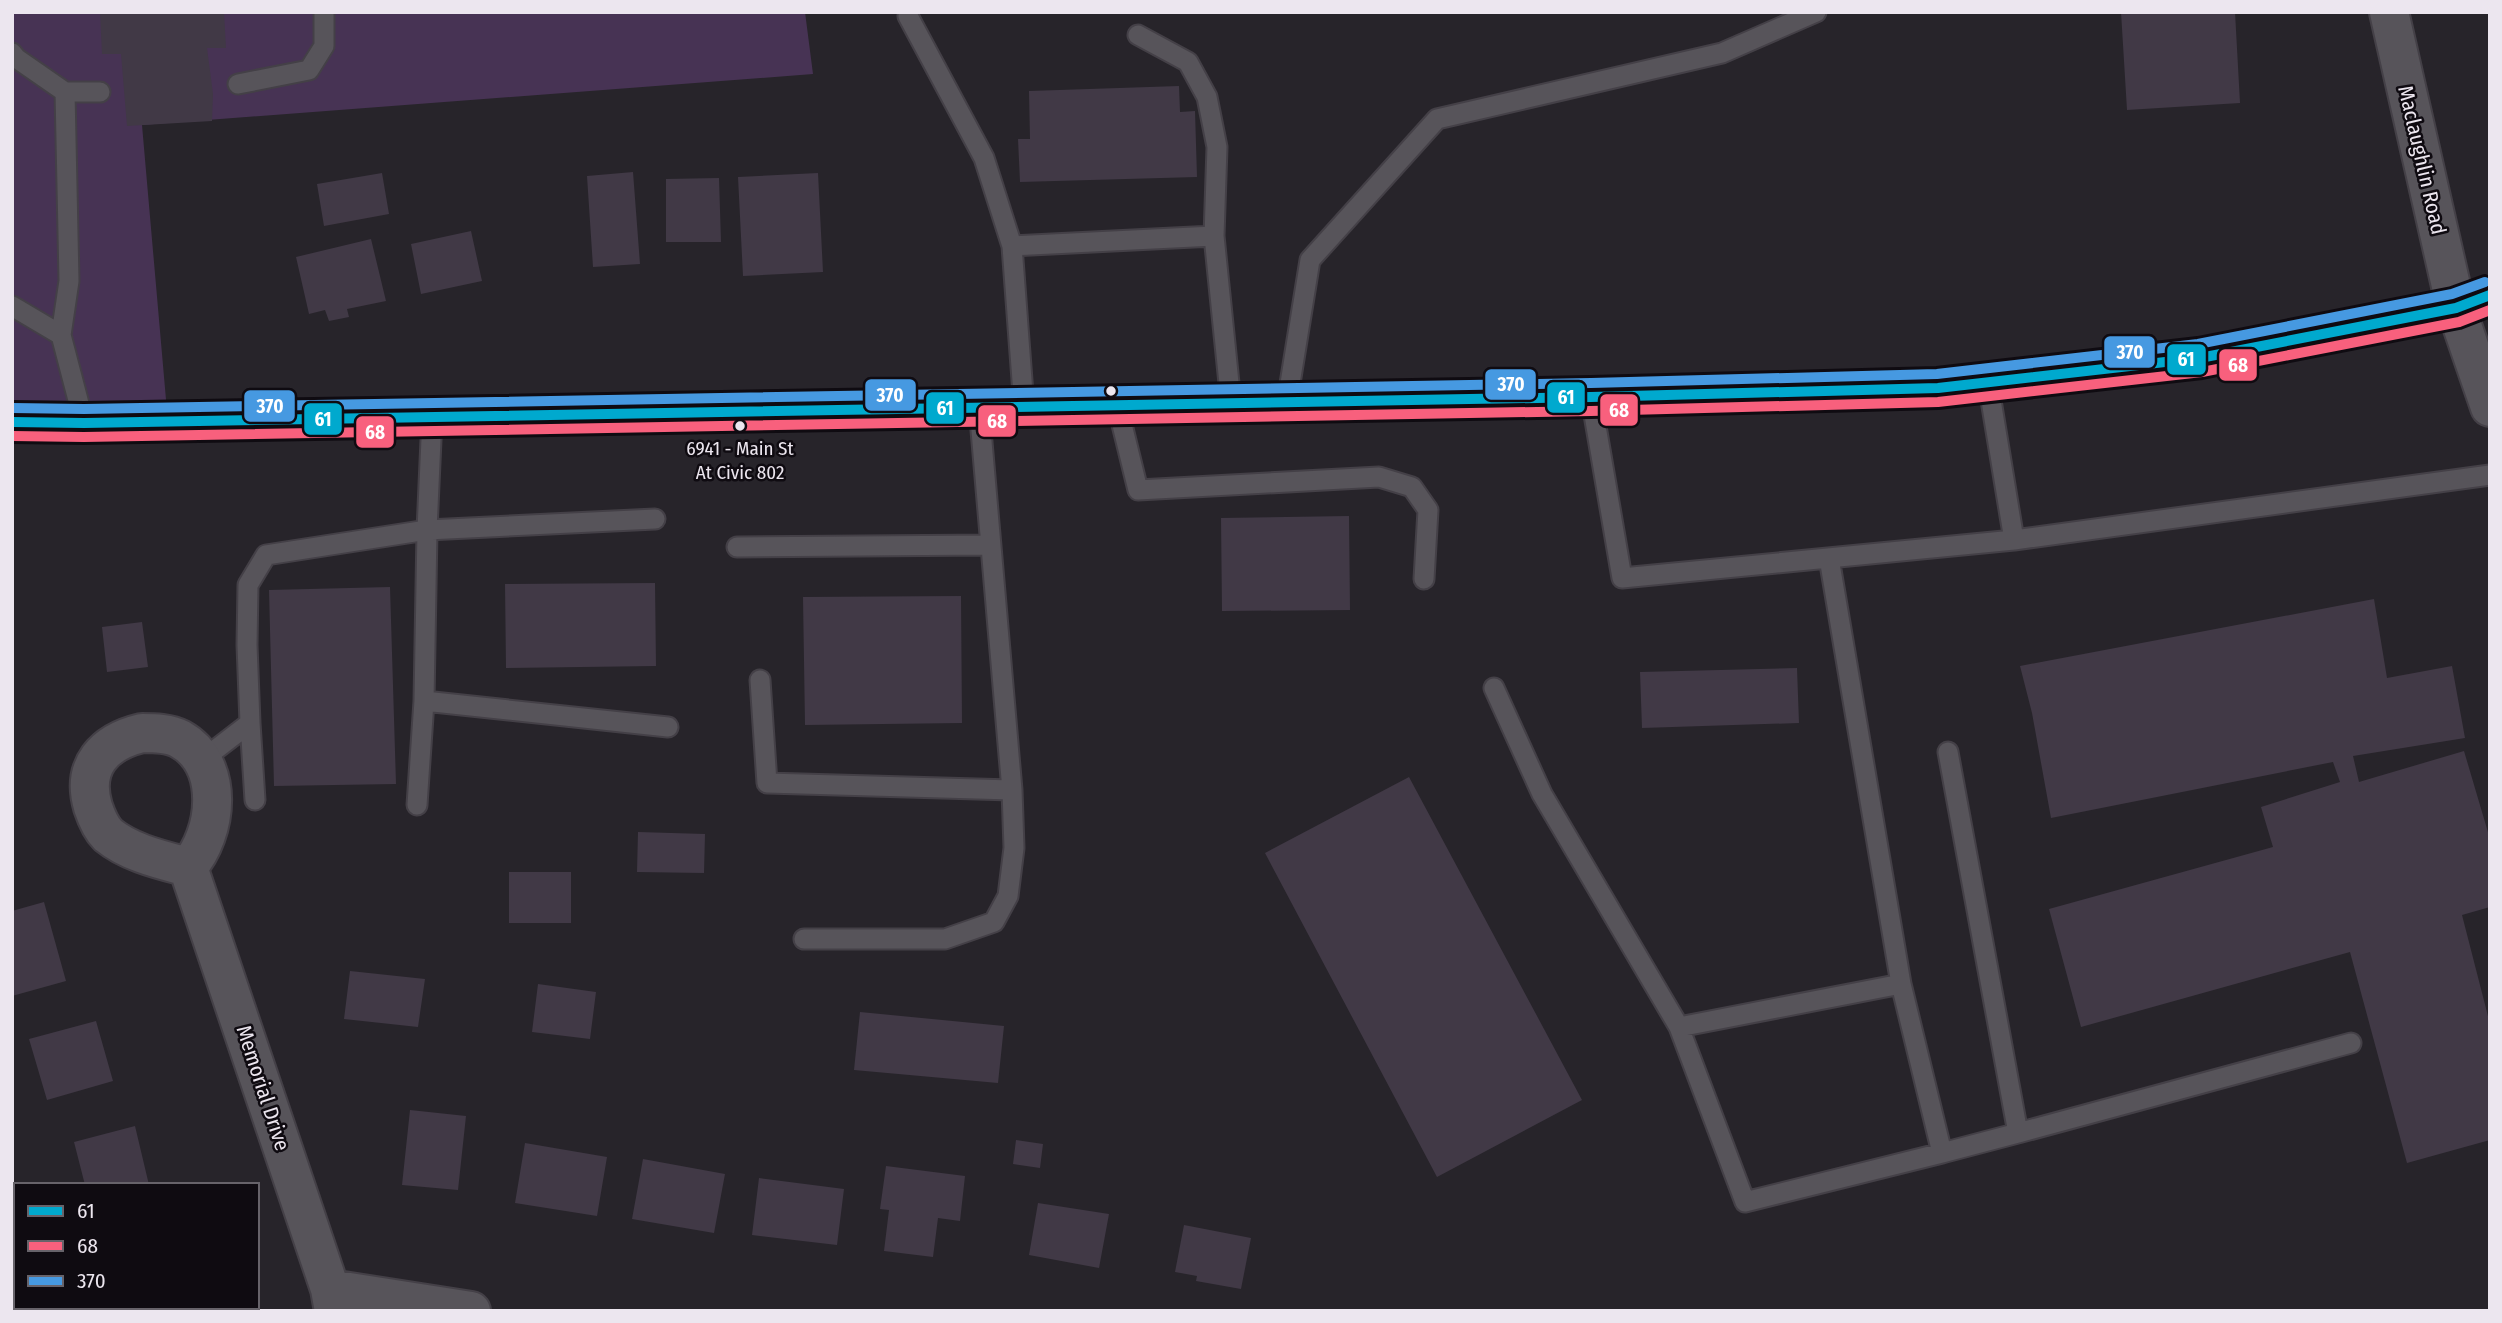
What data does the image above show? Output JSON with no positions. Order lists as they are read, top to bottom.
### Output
{
  "streets": {
    "street": ["Maclaughlin Road", "Memorial Drive"]
  },
  "places": ["6941 - Main St At Civic 802"],
  "lines": ["transit line 370", "transit line 61", "transit line 68"],
  "legend": ["61", "68", "370"]
}
